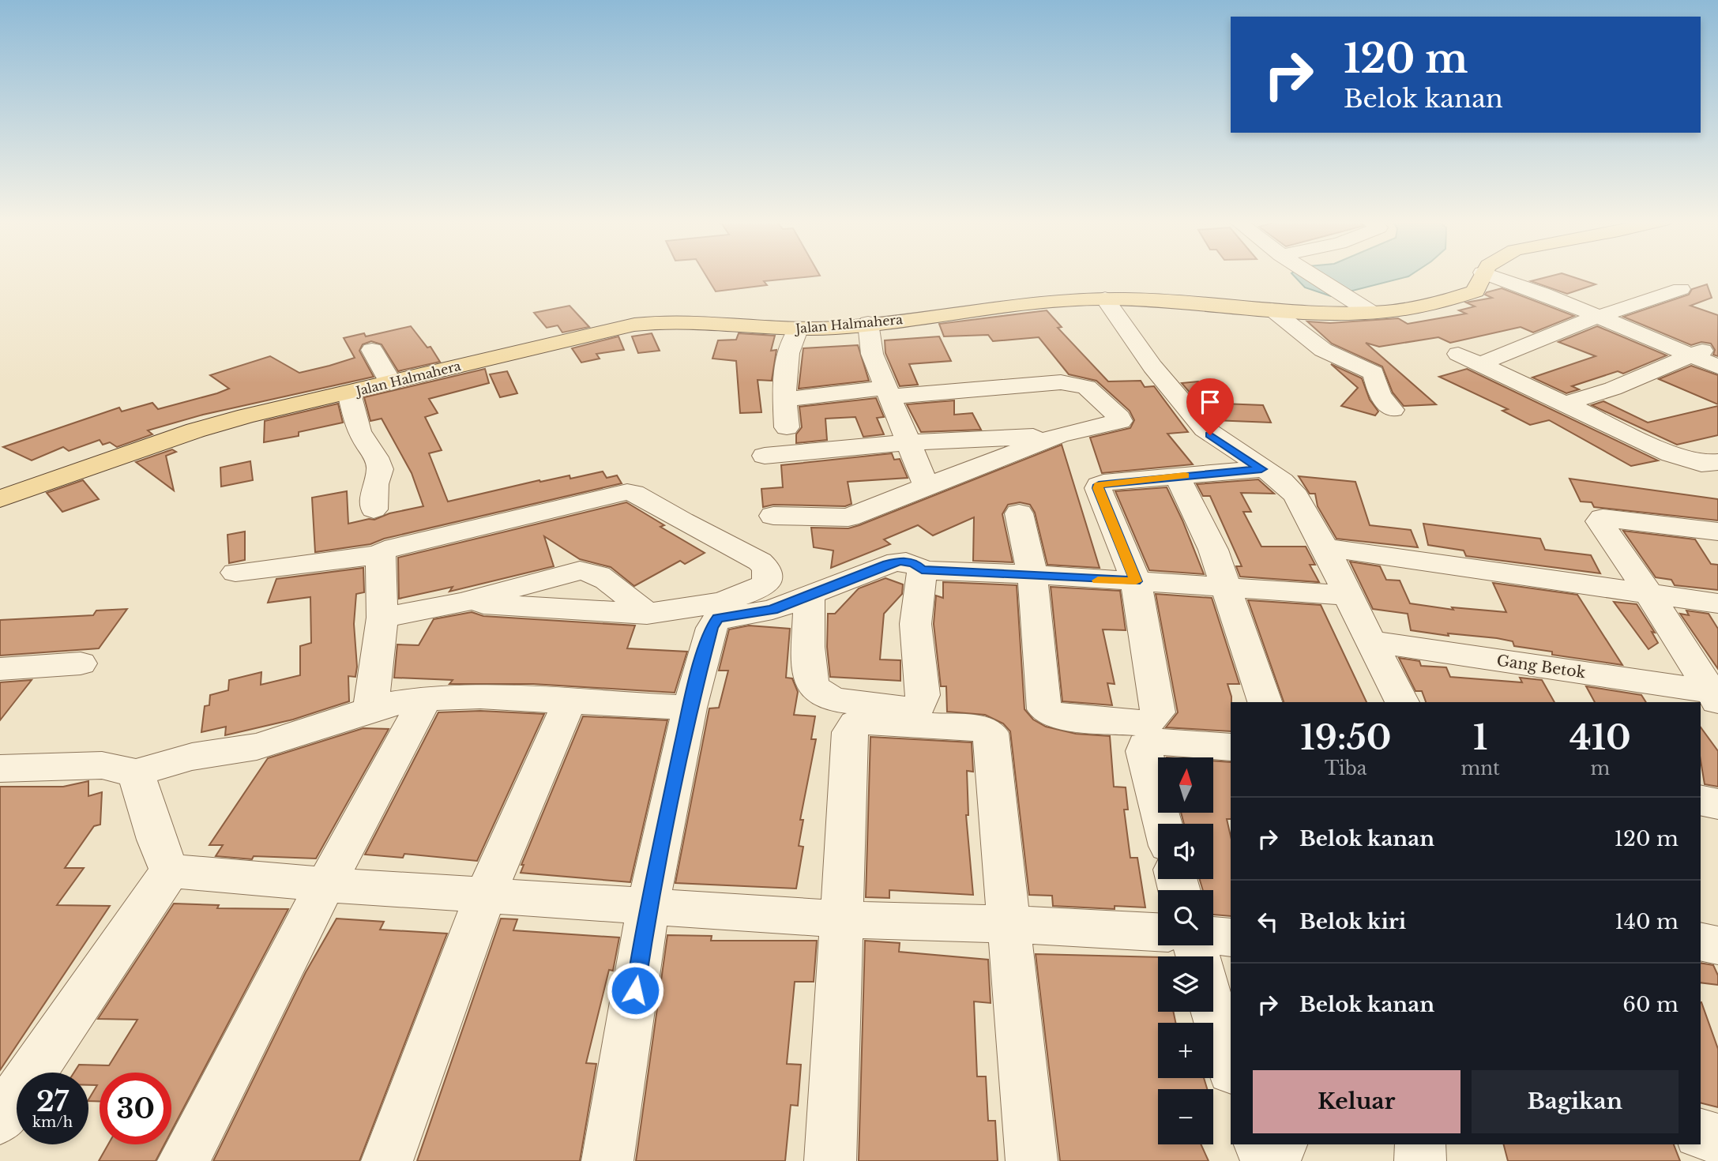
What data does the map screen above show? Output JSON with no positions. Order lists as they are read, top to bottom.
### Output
{
  "streets": {
    "main road": ["Jalan Halmahera"],
    "street": ["Gang Betok"]
  },
  "north": "top",
  "page": {
    "turn": ["120 m", "Belok kanan"],
    "eta": [
      "19:50",
      "Tiba",
      "1",
      "mnt",
      "410",
      "m"
    ],
    "map_buttons": ["+", "−"],
    "list": [
      {
        "name": "Belok kanan",
        "value": "120 m"
      },
      {
        "name": "Belok kiri",
        "value": "140 m"
      },
      {
        "name": "Belok kanan",
        "value": "60 m"
      }
    ],
    "buttons": ["Keluar", "Bagikan"],
    "speed": "27 km/h",
    "limit": "30"
  }
}
